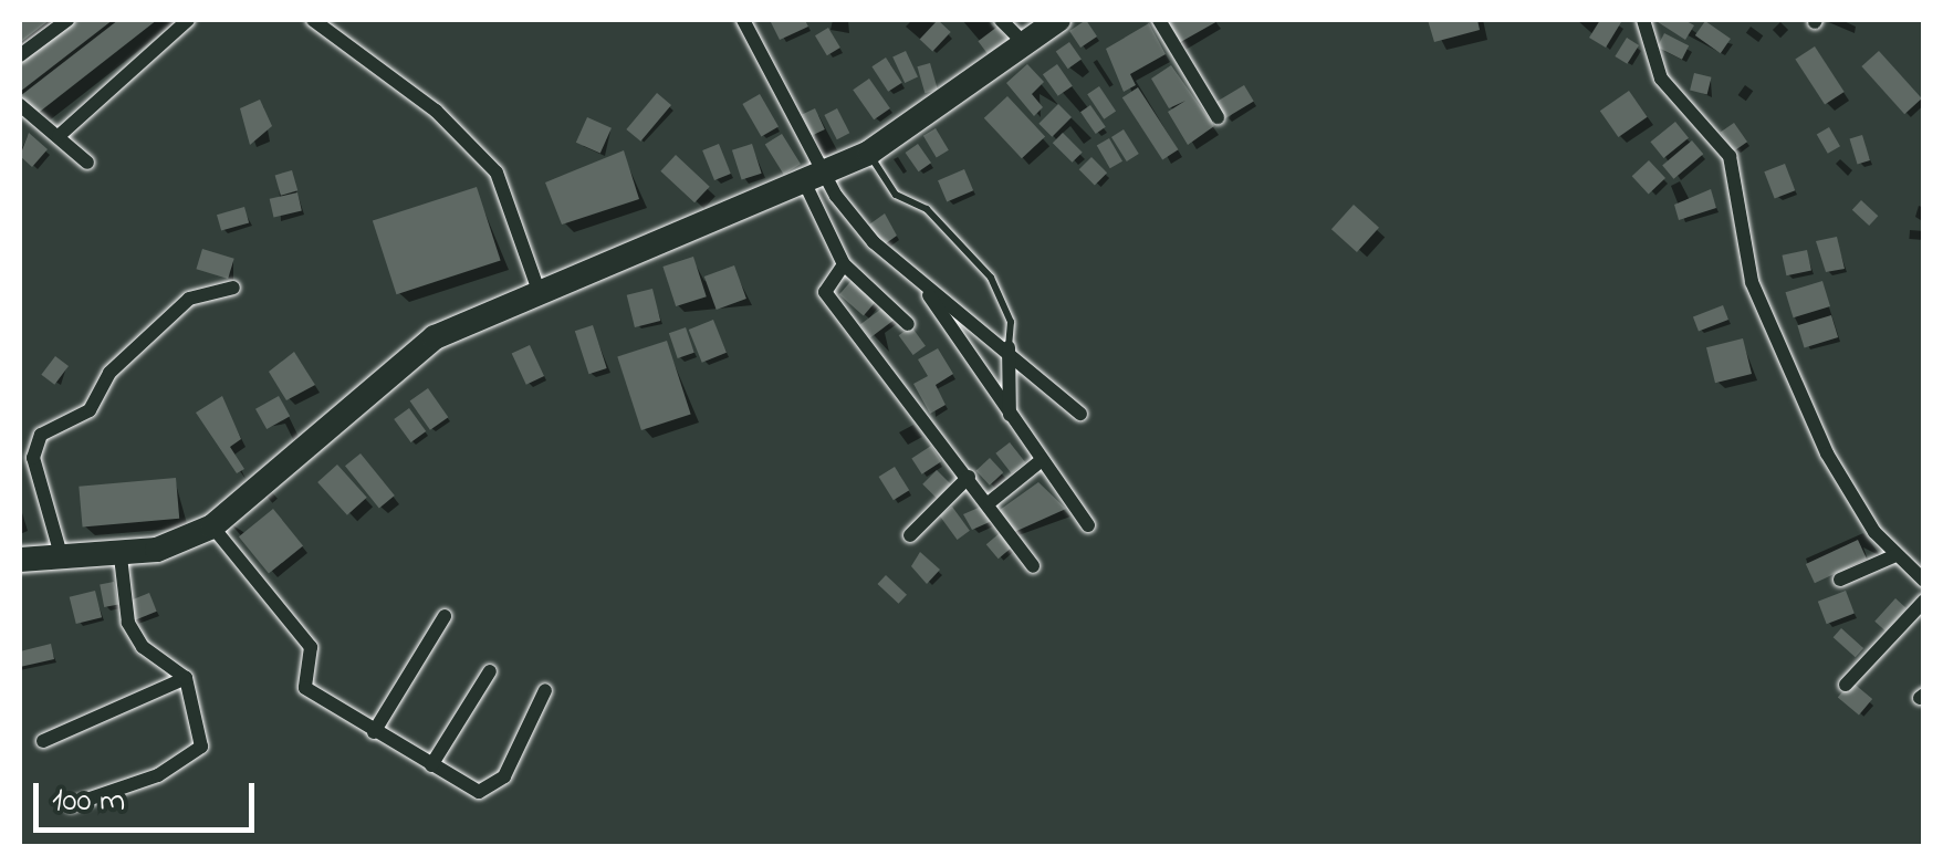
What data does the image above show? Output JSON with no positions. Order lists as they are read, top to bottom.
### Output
{
  "scale_bar": "100 m"
}
